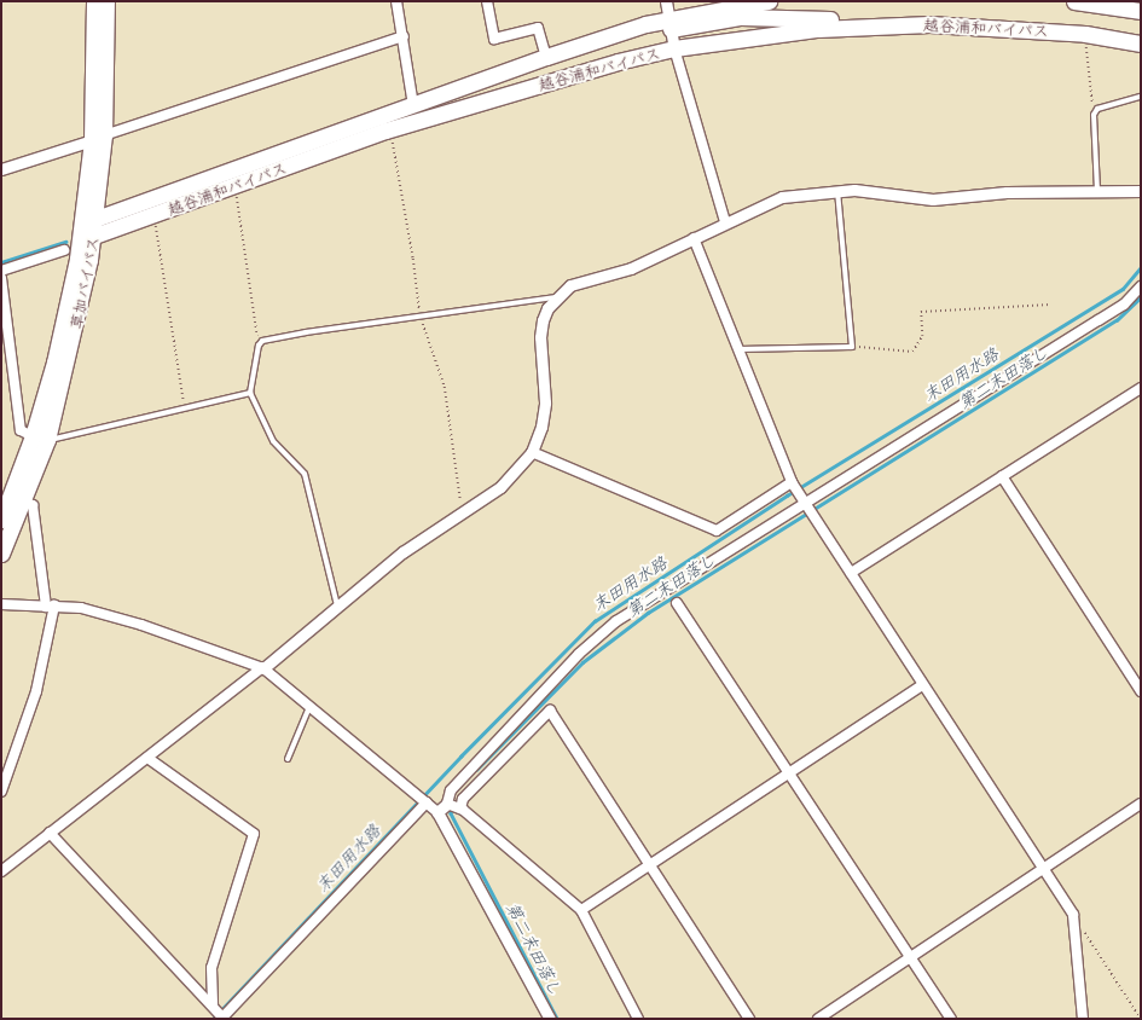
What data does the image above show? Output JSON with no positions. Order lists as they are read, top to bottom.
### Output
{
  "streets": {
    "highway": ["越谷浦和バイパス", "草加バイパス"]
  },
  "crossings": [
    ["越谷浦和バイパス", "草加バイパス"]
  ],
  "water": ["末田用水路", "第二末田落し"]
}
